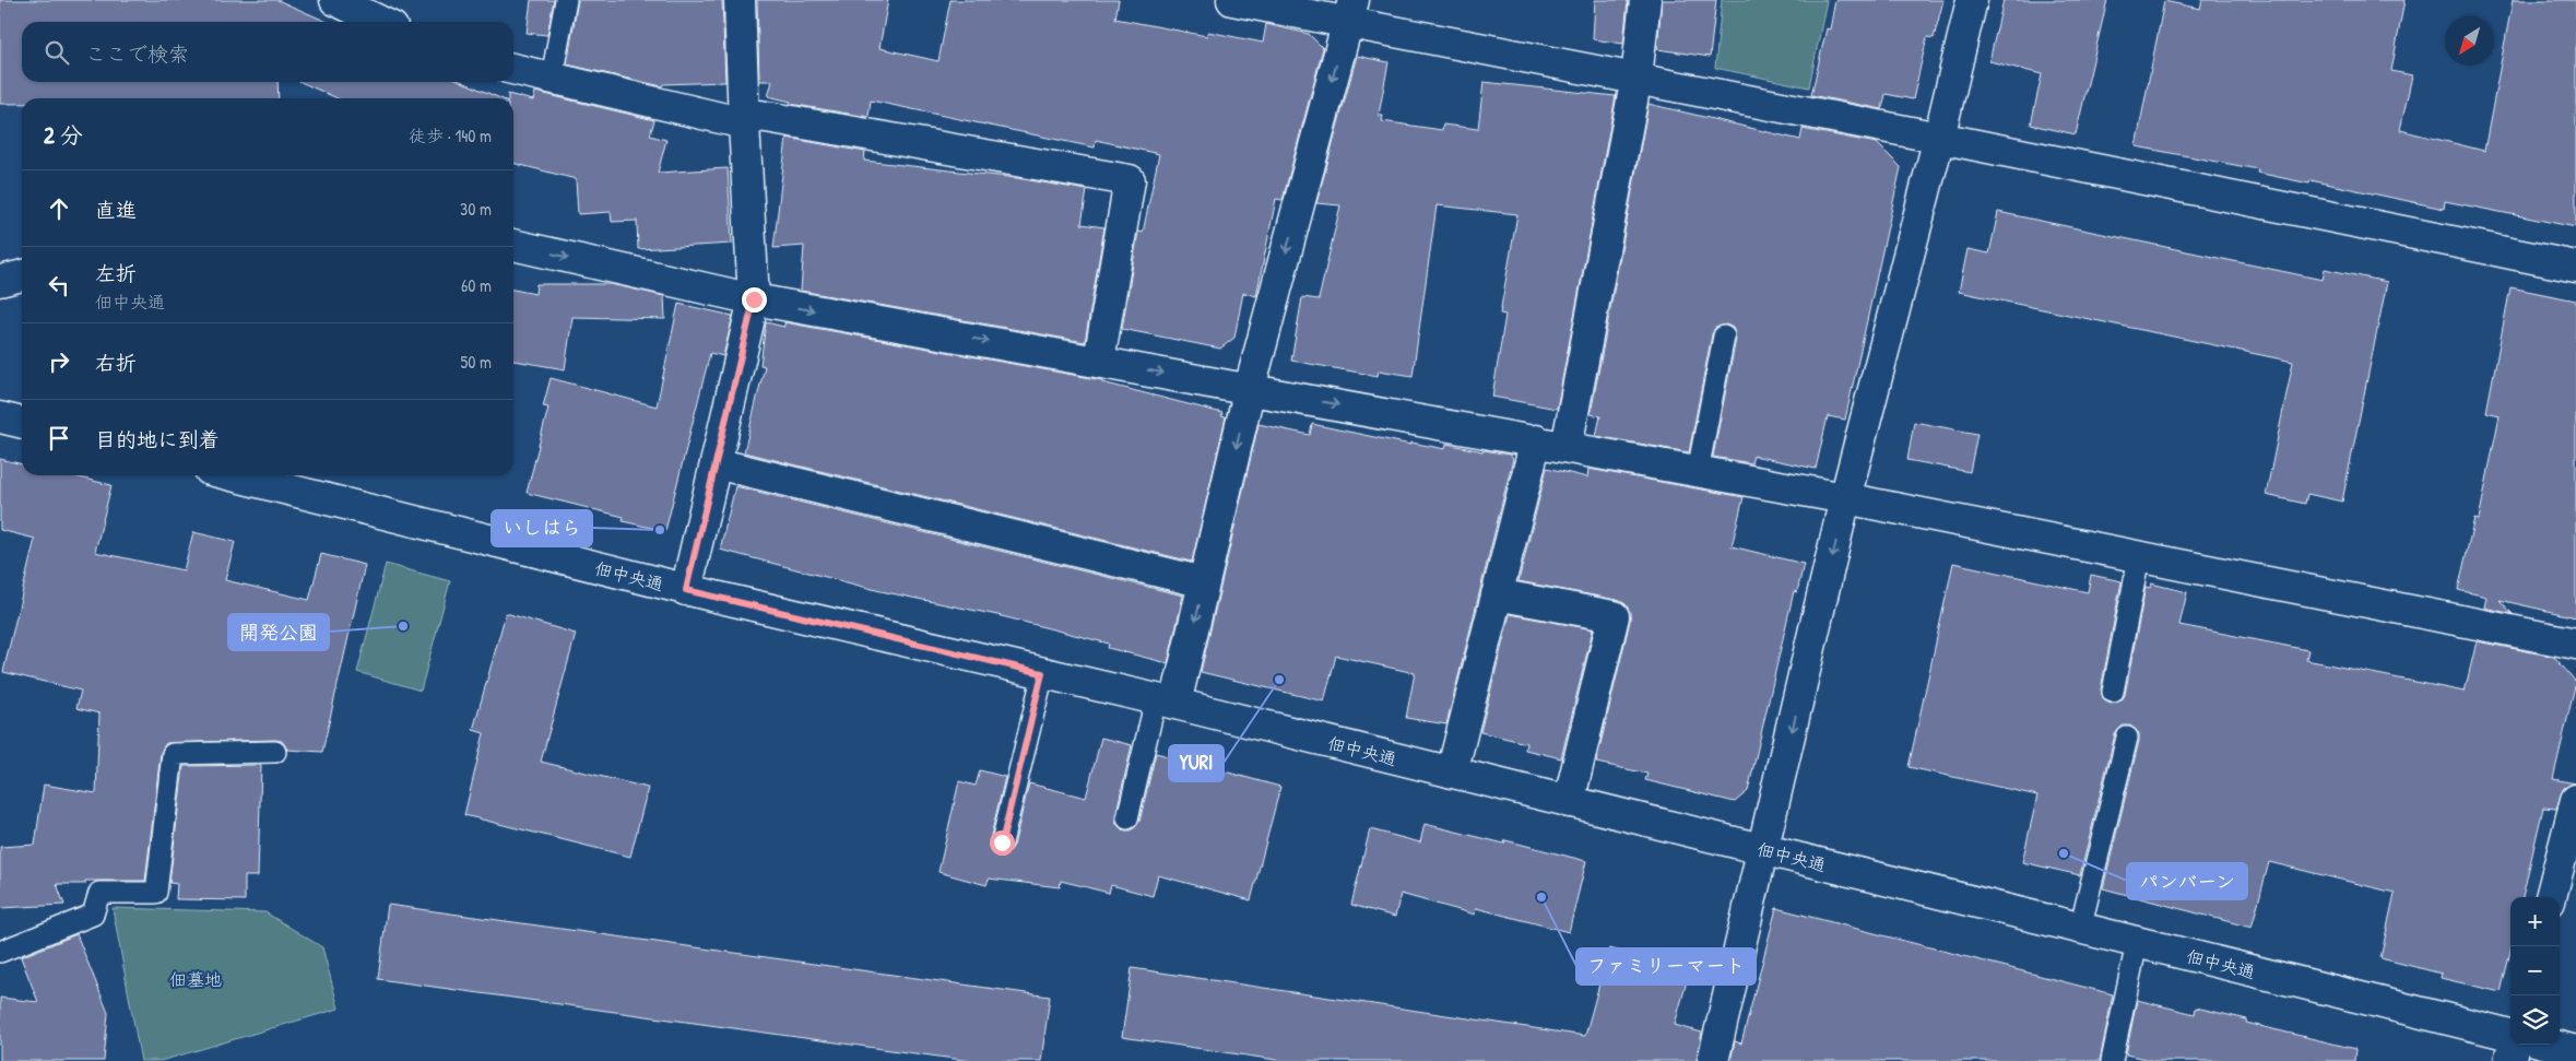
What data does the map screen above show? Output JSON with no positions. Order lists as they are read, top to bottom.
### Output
{
  "streets": {
    "street": ["佃中央通"]
  },
  "parks": ["佃墓地"],
  "places": [
    "いしはら",
    "開発公園",
    "YURI",
    "パンバーン",
    "ファミリーマート"
  ],
  "north": "bottom left",
  "page": {
    "search": "ここで検索",
    "heading": ["2 分", "徒歩 · 140 m"],
    "list": [
      ["直進", "30 m"],
      ["左折", "佃中央通", "60 m"],
      ["右折", "50 m"],
      "目的地に到着"
    ],
    "map_buttons": ["+", "−"]
  }
}
